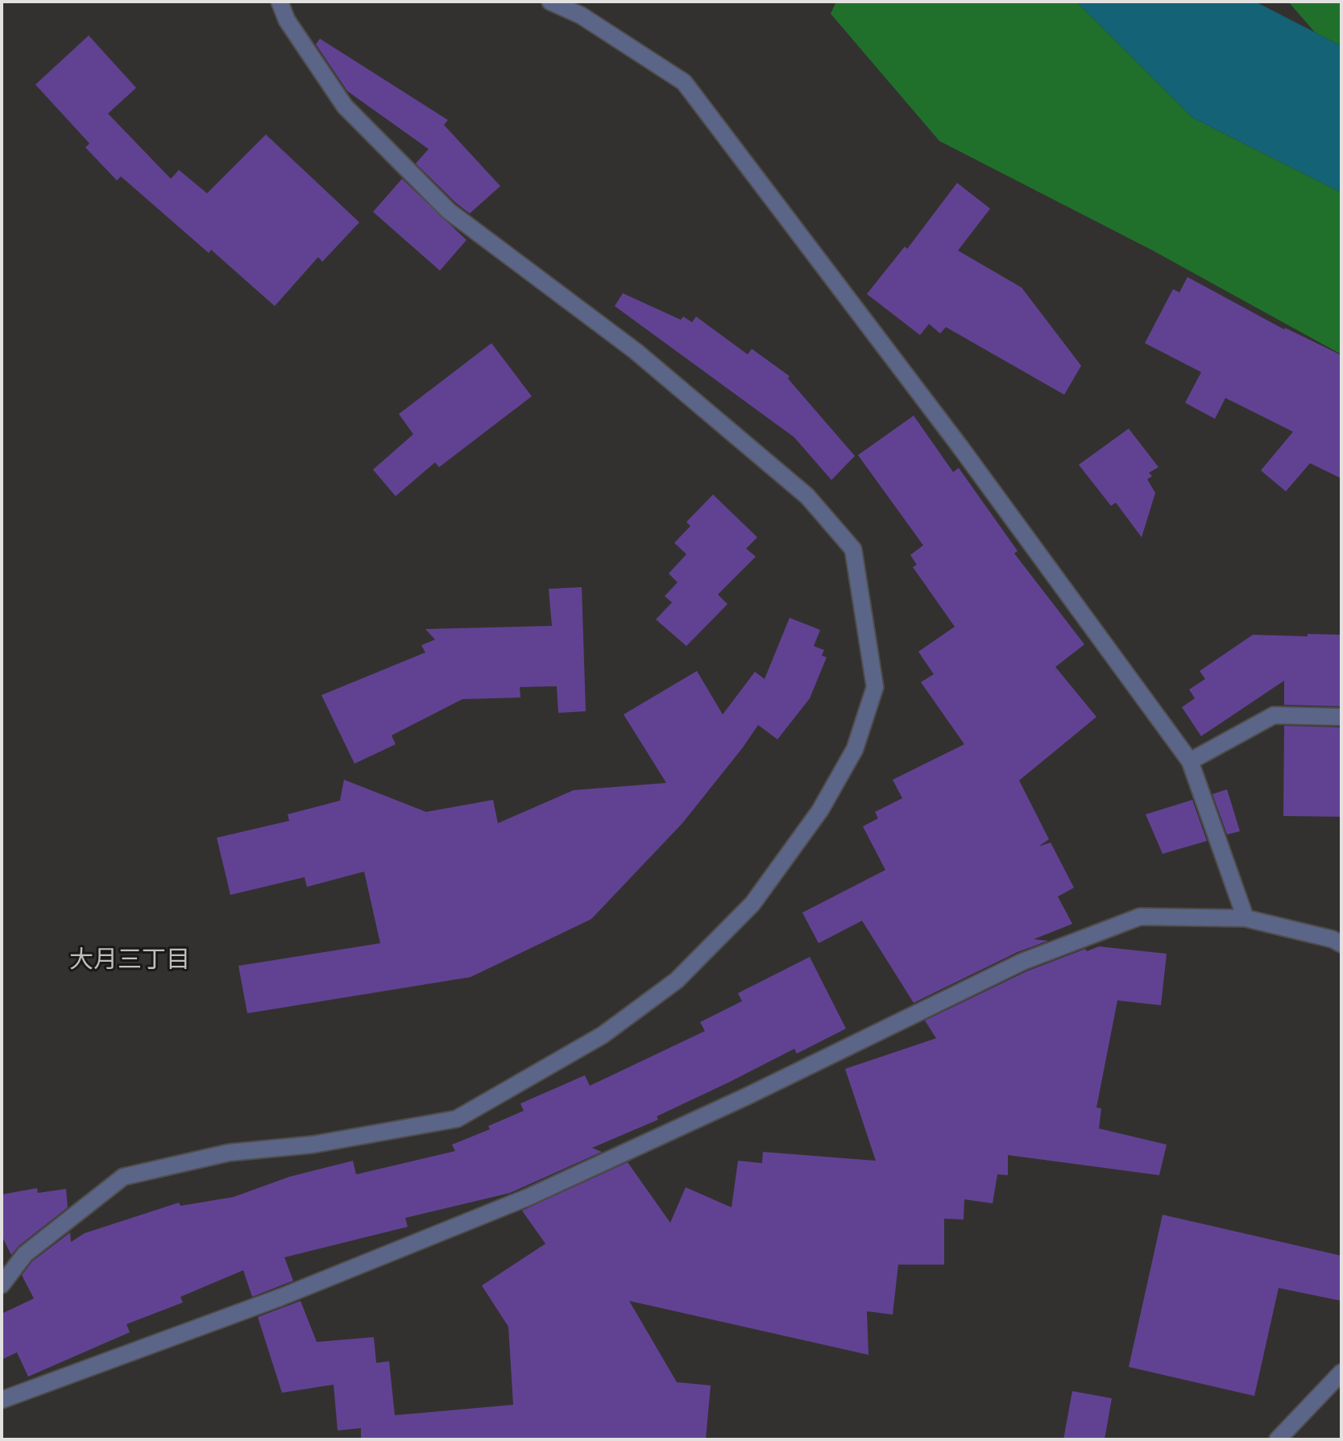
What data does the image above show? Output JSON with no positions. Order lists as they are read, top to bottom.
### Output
{
  "districts": ["大月三丁目"]
}
